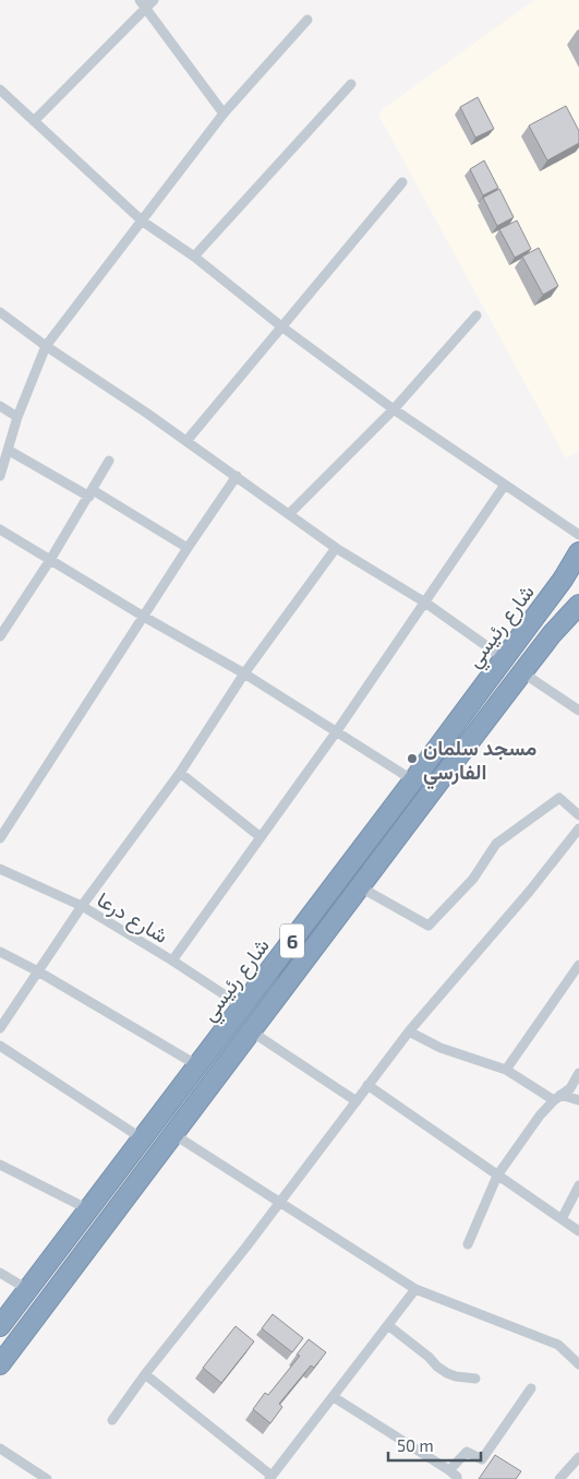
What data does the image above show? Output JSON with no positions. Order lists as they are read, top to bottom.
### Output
{
  "streets": {
    "highway": ["شارع رئيسي", "6"],
    "street": ["شارع درعا"]
  },
  "crossings": [
    ["شارع رئيسي", "شارع درعا"]
  ],
  "places": ["مسجد سلمان الفارسي"],
  "scale_bar": "50 m"
}
